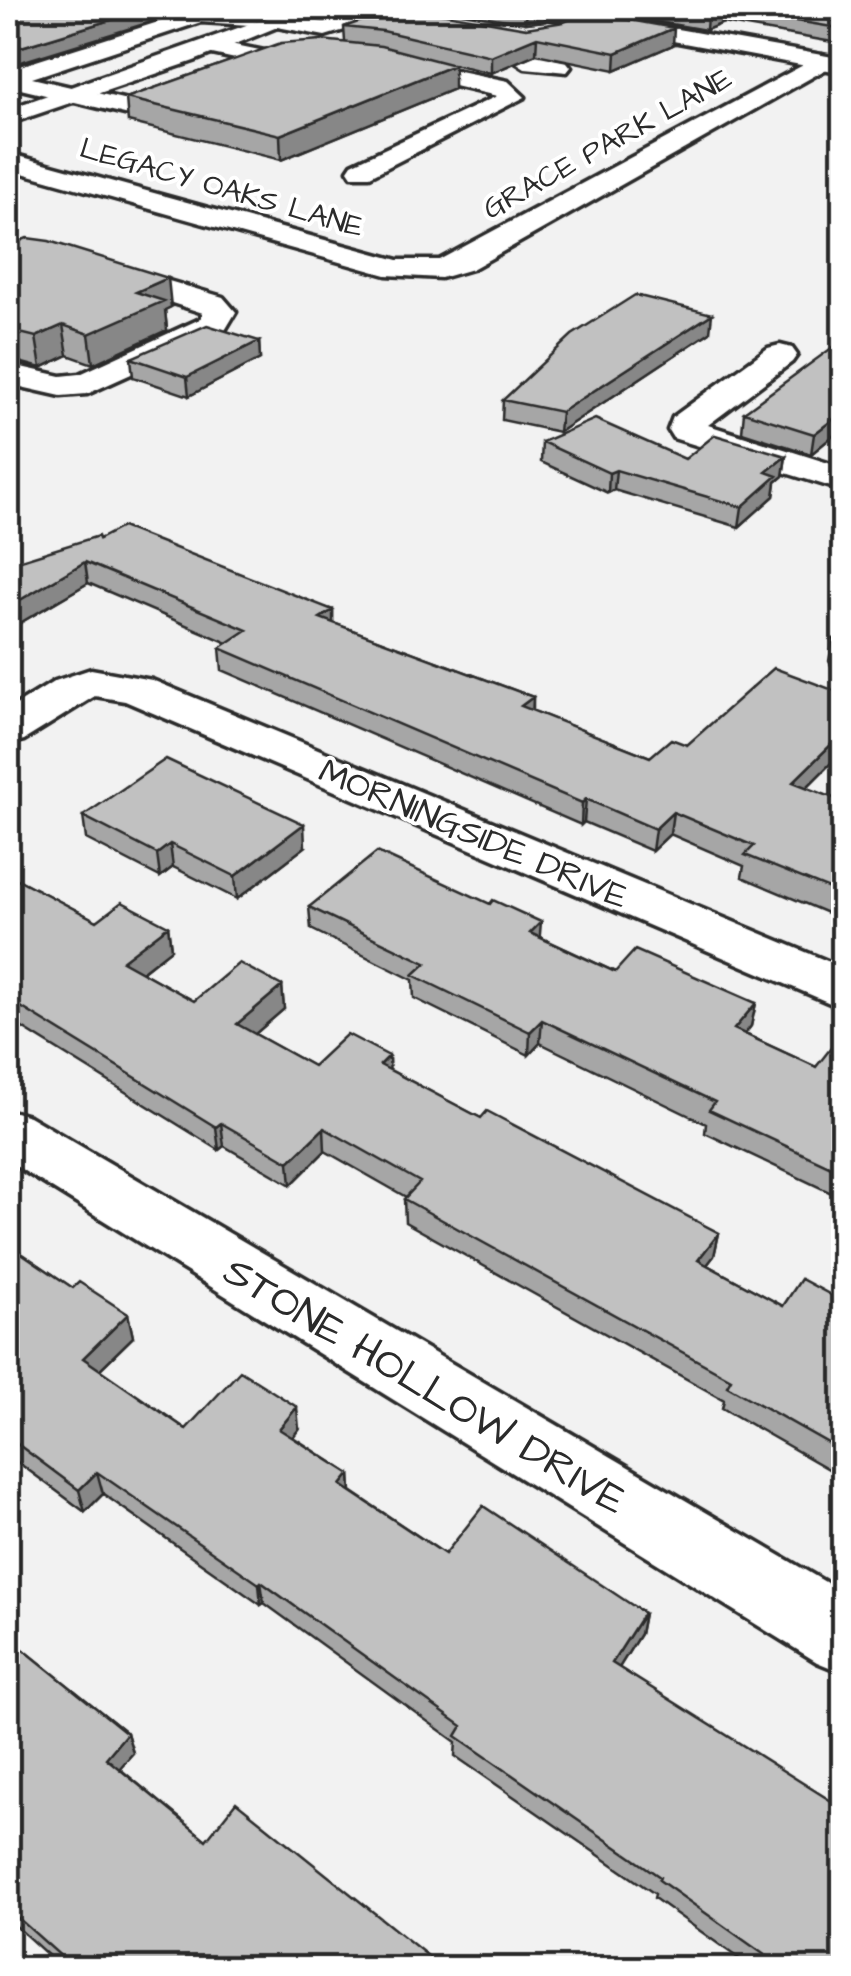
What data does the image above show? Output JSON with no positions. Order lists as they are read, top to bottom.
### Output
{
  "streets": {
    "street": [
      "GRACE PARK LANE",
      "LEGACY OAKS LANE",
      "MORNINGSIDE DRIVE",
      "STONE HOLLOW DRIVE"
    ]
  },
  "crossings": [
    ["GRACE PARK LANE", "LEGACY OAKS LANE"]
  ]
}
